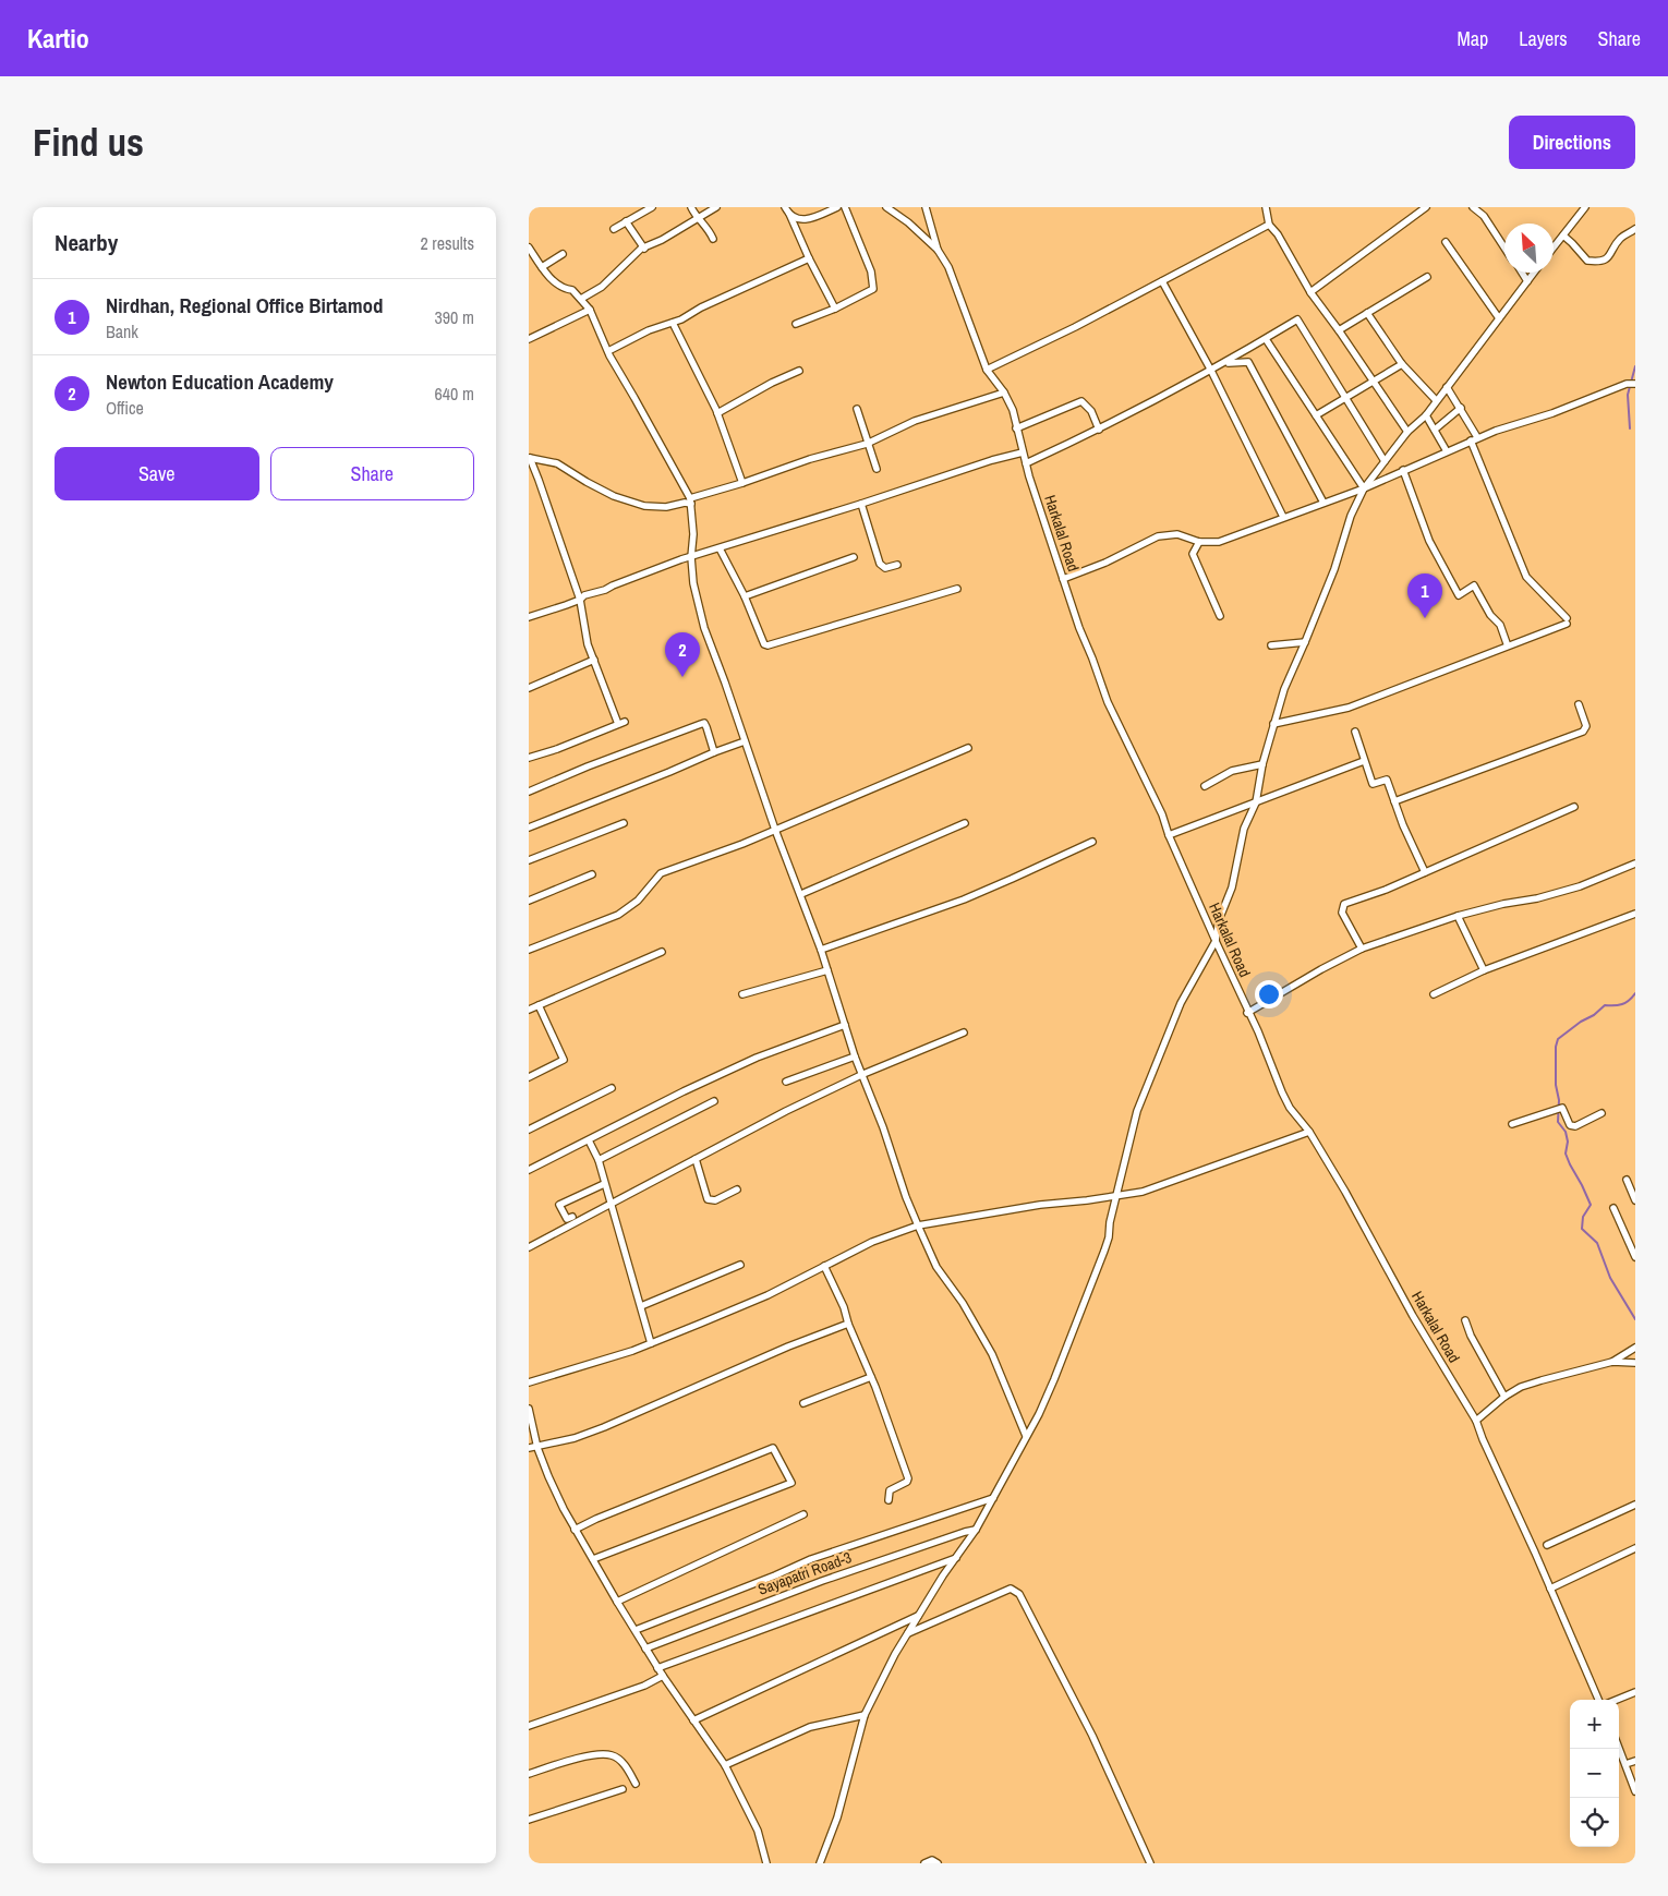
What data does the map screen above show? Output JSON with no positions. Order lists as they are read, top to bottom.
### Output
{
  "streets": {
    "street": ["Harkalal Road", "Sayapatri Road-3"]
  },
  "north": "top left",
  "page": {
    "header": "Kartio",
    "nav": ["Map", "Layers", "Share"],
    "buttons": [
      "Directions",
      ["Save", "Share"]
    ],
    "title": "Find us",
    "heading": ["Nearby", "2 results"],
    "list": [
      {
        "mark": "1",
        "name": "Nirdhan, Regional Office Birtamod",
        "note": "Bank",
        "value": "390 m"
      },
      {
        "mark": "2",
        "name": "Newton Education Academy",
        "note": "Office",
        "value": "640 m"
      }
    ],
    "pins": ["1", "2"],
    "map_buttons": ["+", "−"]
  }
}
